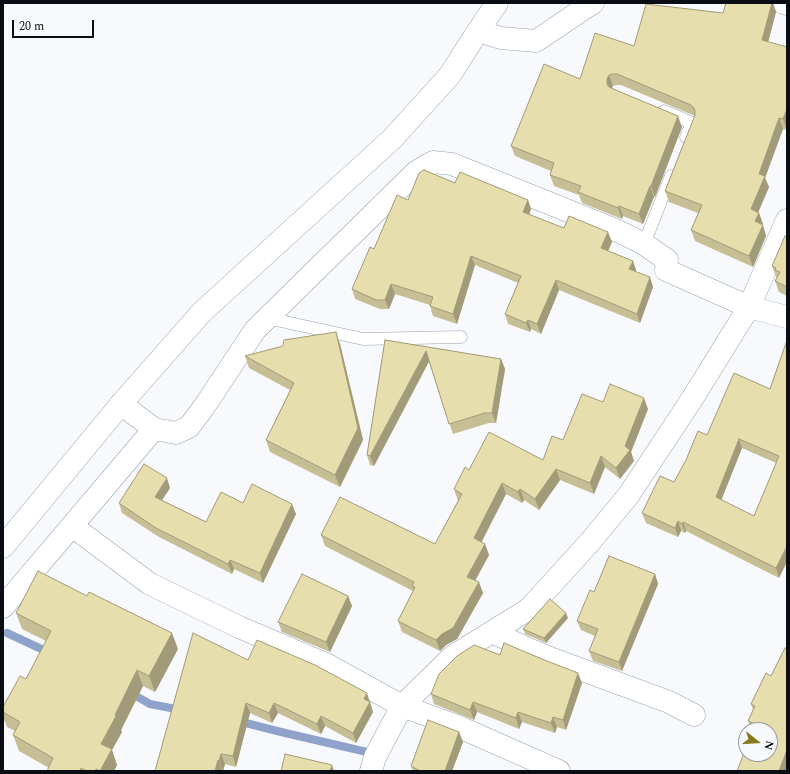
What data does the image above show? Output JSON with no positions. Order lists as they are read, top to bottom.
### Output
{
  "scale_bar": "20 m",
  "north": "right"
}
